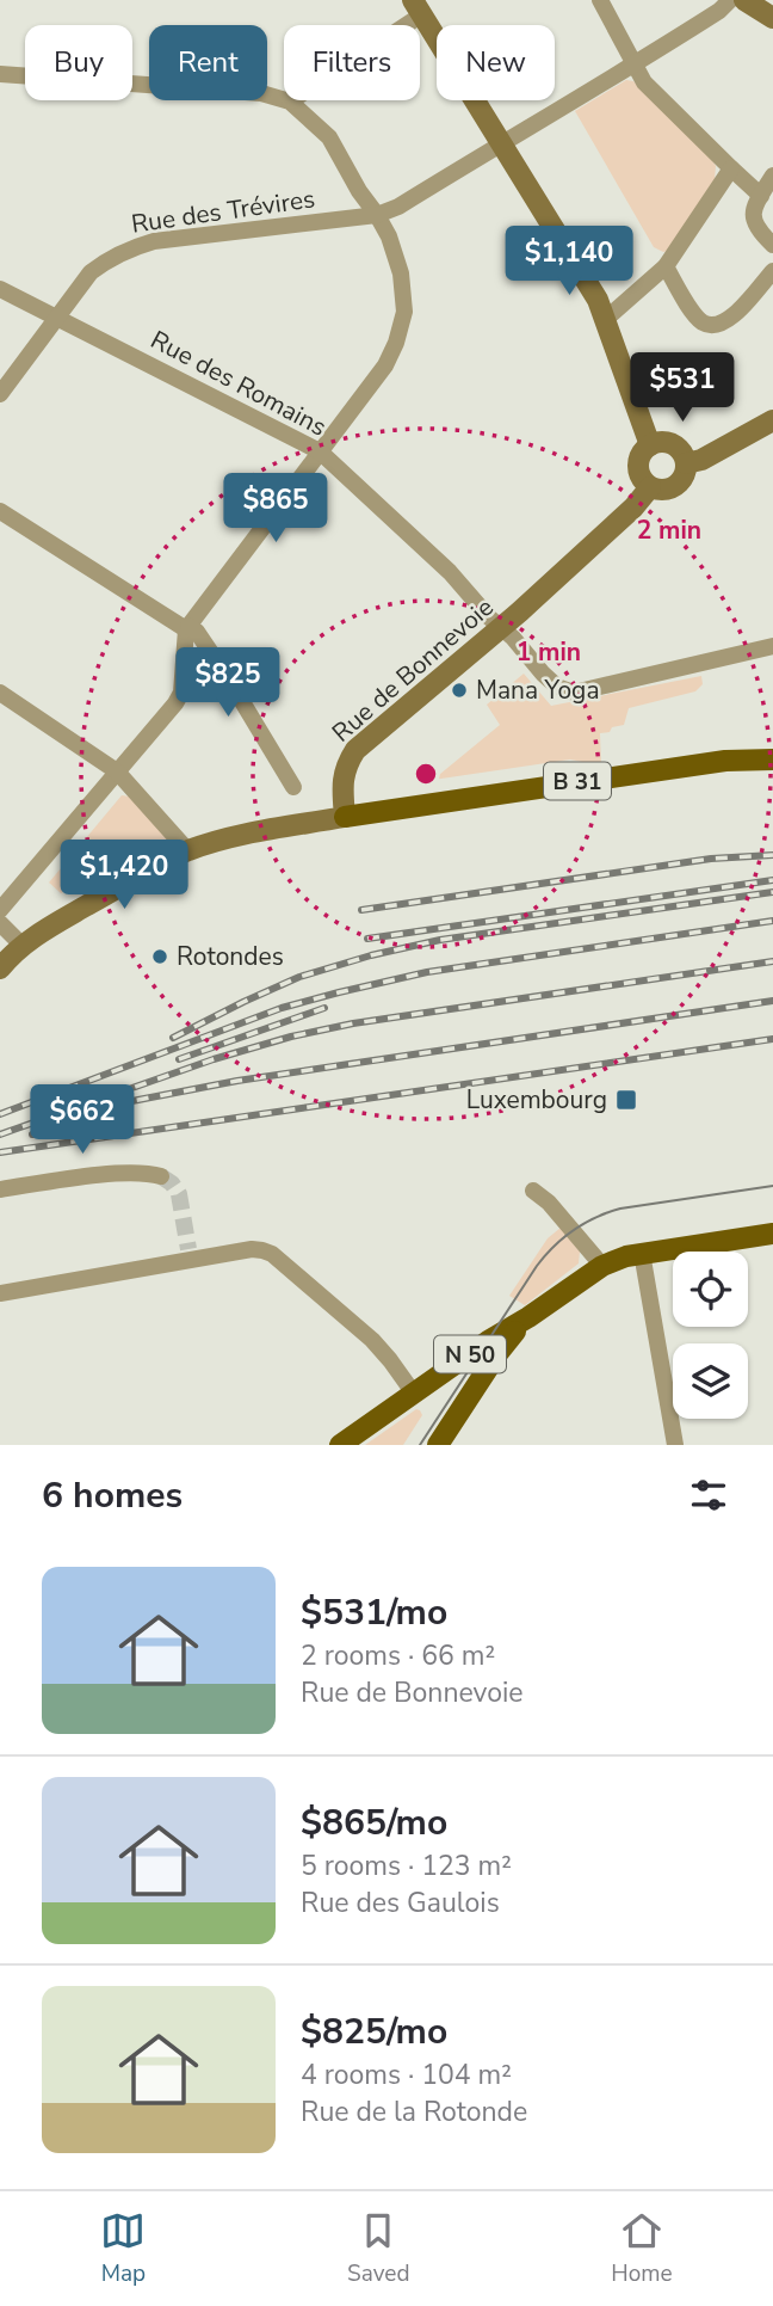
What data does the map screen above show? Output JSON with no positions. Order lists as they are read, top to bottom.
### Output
{
  "streets": {
    "main road": ["Rue de Bonnevoie", "B 31", "N 50"],
    "street": ["Rue des Trévires", "Rue des Romains"]
  },
  "crossings": [
    ["Rue des Trévires", "Rue des Romains"],
    ["Rue des Romains", "Rue de Bonnevoie"],
    ["Rue de Bonnevoie", "B 31"]
  ],
  "places": {
    "other": ["Mana Yoga", "Rotondes"],
    "transit": ["Luxembourg"]
  },
  "page": {
    "chip": [
      "Buy",
      "Rent",
      "Filters",
      "New"
    ],
    "price": [
      "$1,140",
      "$531",
      "$865",
      "$825",
      "$1,420",
      "$662"
    ],
    "heading": "6 homes",
    "list": [
      {
        "name": "$531/mo",
        "note": "2 rooms · 66 m² · Rue de Bonnevoie"
      },
      {
        "name": "$865/mo",
        "note": "5 rooms · 123 m² · Rue des Gaulois"
      },
      {
        "name": "$825/mo",
        "note": "4 rooms · 104 m² · Rue de la Rotonde"
      }
    ],
    "tabs": ["Map", "Saved", "Home"]
  },
  "rings": ["2 min", "1 min"]
}
